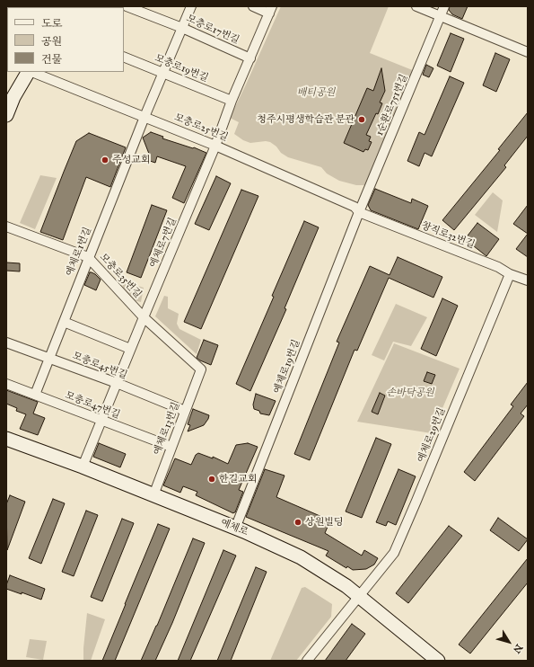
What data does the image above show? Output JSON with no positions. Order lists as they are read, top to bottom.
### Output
{
  "streets": {
    "street": [
      "모충로17번길",
      "모충로19번길",
      "1순환로751번길",
      "모충로25번길",
      "창직로32번길",
      "예체로7번길",
      "예체로1번길",
      "모충로35번길",
      "모충로45번길",
      "예체로19번길",
      "모충로47번길",
      "예체로13번길",
      "예체로29번길",
      "예체로"
    ]
  },
  "crossings": [
    ["모충로17번길", "예체로1번길"],
    ["모충로19번길", "예체로1번길"],
    ["1순환로751번길", "모충로25번길"],
    ["1순환로751번길", "창직로32번길"],
    ["1순환로751번길", "예체로19번길"],
    ["모충로25번길", "창직로32번길"],
    ["모충로25번길", "예체로7번길"],
    ["모충로25번길", "예체로1번길"],
    ["모충로25번길", "예체로19번길"],
    ["창직로32번길", "예체로19번길"],
    ["창직로32번길", "예체로29번길"],
    ["예체로7번길", "모충로35번길"],
    ["예체로7번길", "모충로45번길"],
    ["예체로7번길", "모충로47번길"],
    ["예체로7번길", "예체로"],
    ["예체로1번길", "모충로35번길"],
    ["예체로1번길", "모충로45번길"],
    ["예체로1번길", "모충로47번길"],
    ["모충로35번길", "예체로13번길"],
    ["모충로45번길", "예체로13번길"],
    ["예체로19번길", "예체로"],
    ["모충로47번길", "예체로13번길"],
    ["예체로13번길", "예체로"],
    ["예체로29번길", "예체로"]
  ],
  "parks": ["배티공원", "손바닥공원"],
  "places": [
    "청주시평생학습관 분관",
    "주성교회",
    "한길교회",
    "상원빌딩"
  ],
  "legend": ["도로", "공원", "건물"],
  "north": "bottom right"
}
